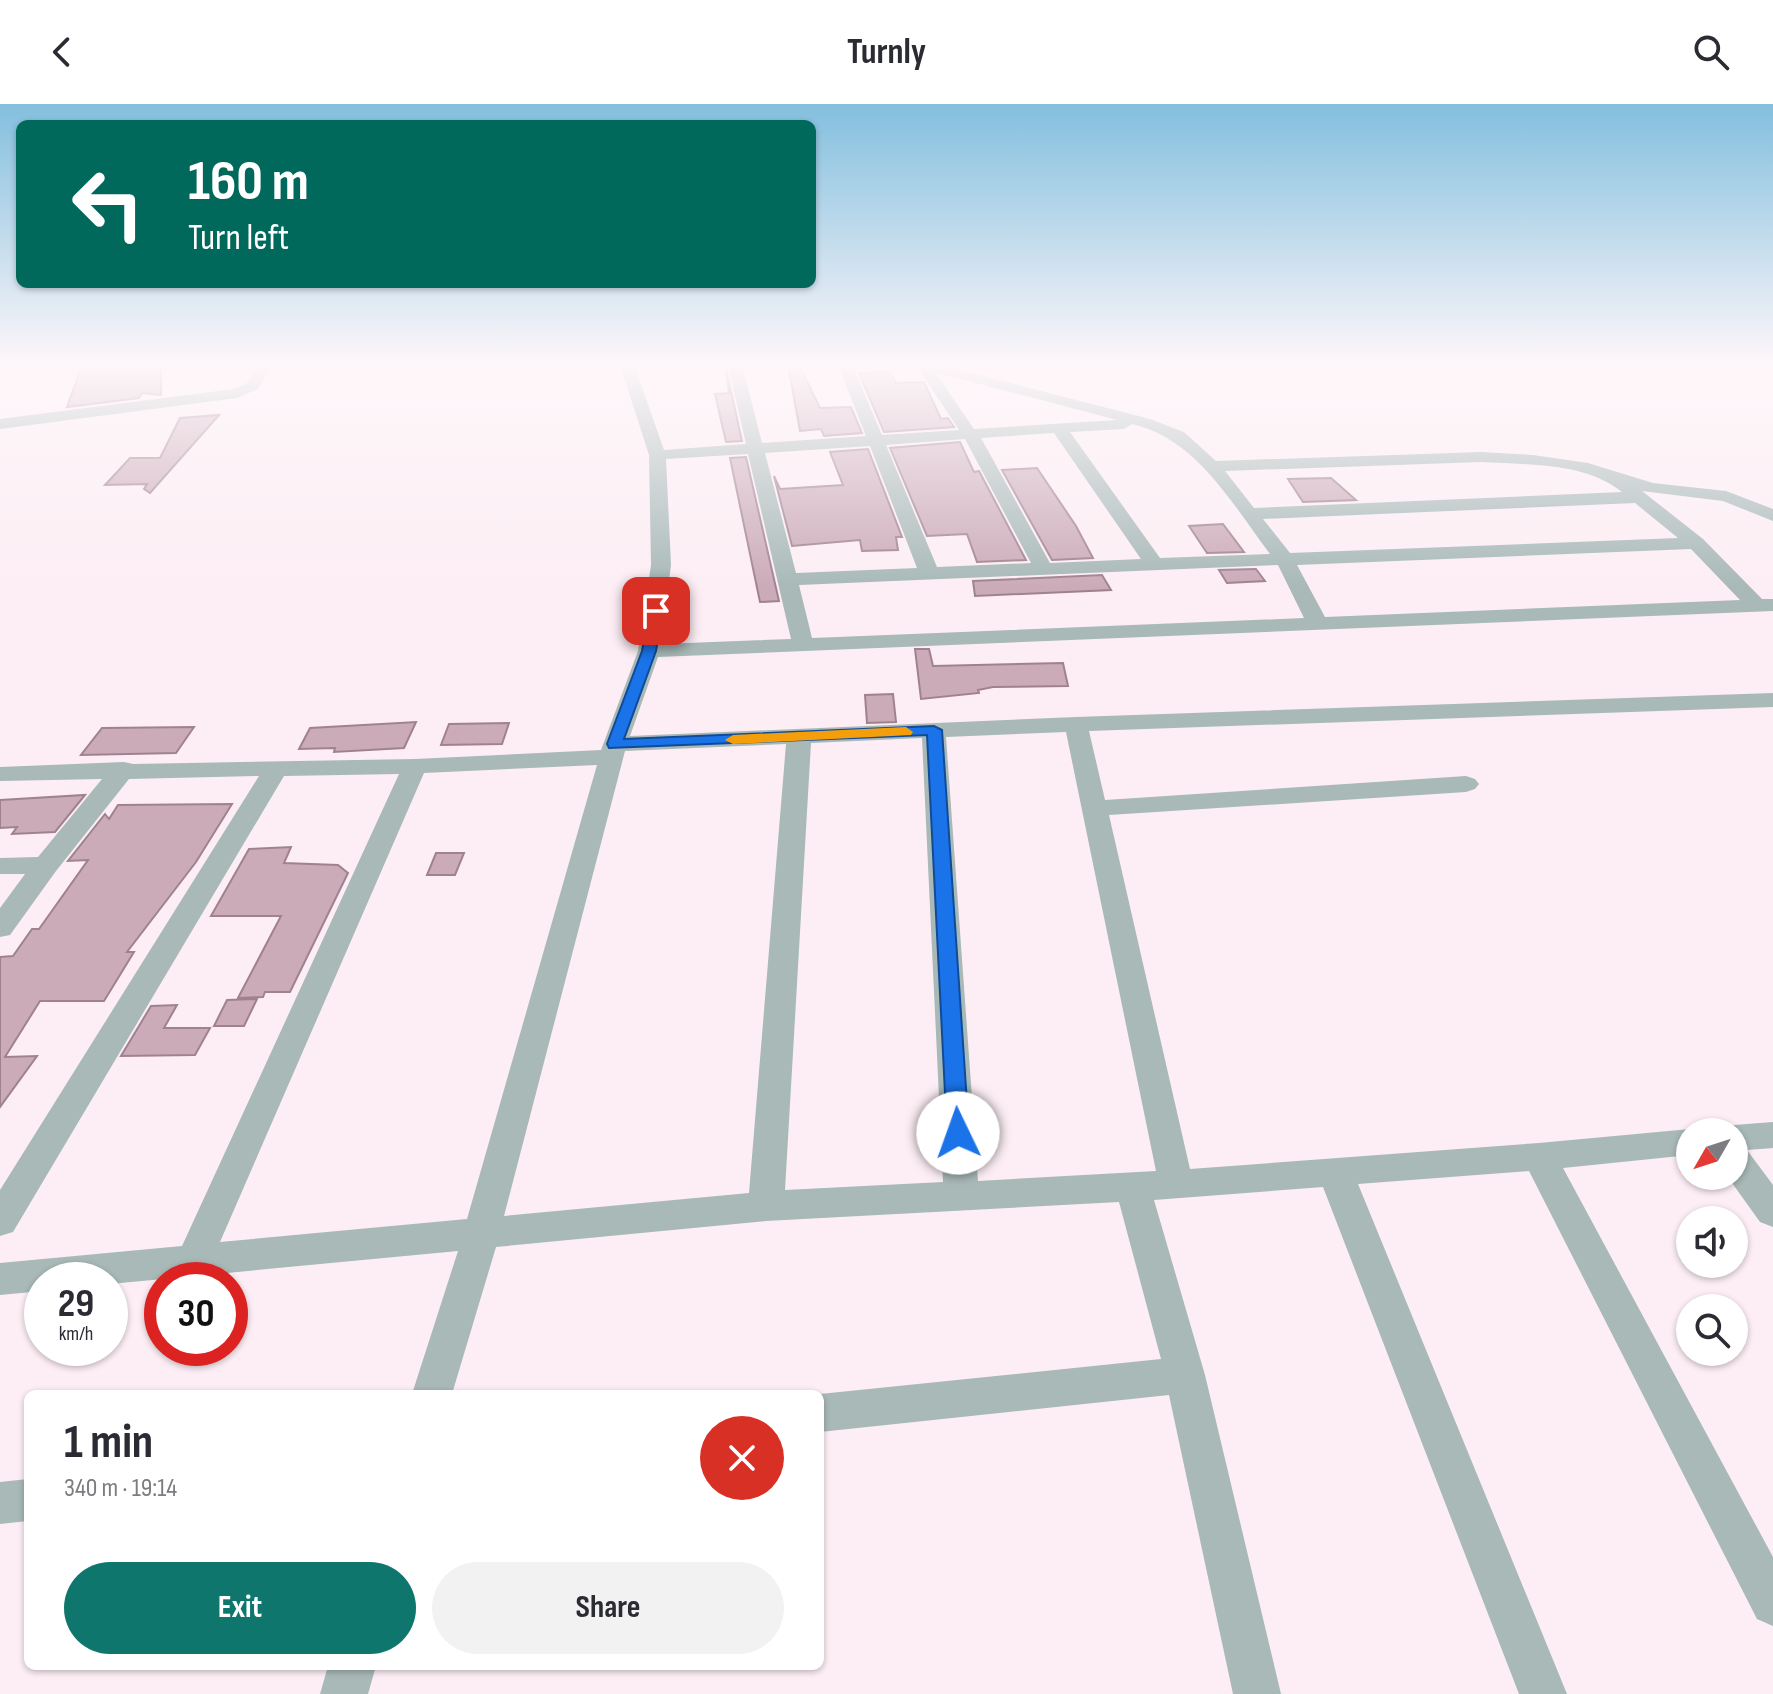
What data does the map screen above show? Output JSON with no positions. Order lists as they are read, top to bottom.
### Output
{
  "north": "bottom left",
  "page": {
    "header": "Turnly",
    "turn": ["160 m", "Turn left"],
    "speed": "29 km/h",
    "limit": "30",
    "heading": ["1 min", "340 m · 19:14"],
    "buttons": ["Exit", "Share"]
  }
}
